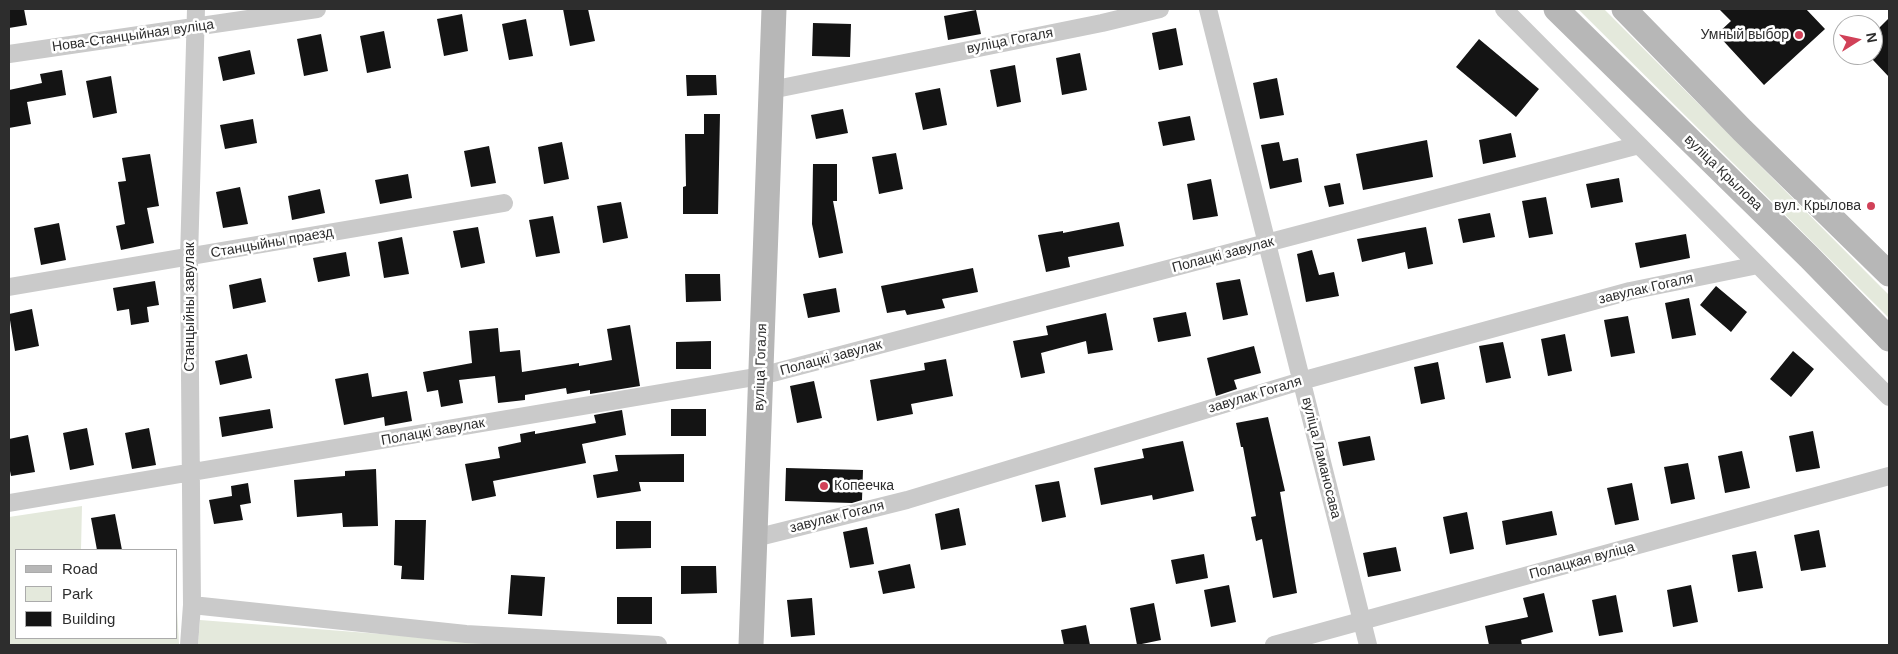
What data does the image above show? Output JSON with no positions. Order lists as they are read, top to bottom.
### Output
{
  "streets": {
    "main road": ["вуліца Гогаля", "вуліца Крылова"],
    "street": [
      "Нова-Станцыйная вуліца",
      "Станцыйны праезд",
      "Полацкі завулак",
      "завулак Гогаля",
      "Станцыйны завулак",
      "вуліца Ламаносава",
      "Полацкая вуліца"
    ]
  },
  "crossings": [
    ["Нова-Станцыйная вуліца", "Станцыйны завулак"],
    ["вуліца Гогаля", "Полацкі завулак"],
    ["вуліца Гогаля", "завулак Гогаля"],
    ["Станцыйны праезд", "Станцыйны завулак"],
    ["Полацкі завулак", "Станцыйны завулак"],
    ["Полацкі завулак", "вуліца Ламаносава"],
    ["завулак Гогаля", "вуліца Ламаносава"],
    ["вуліца Ламаносава", "Полацкая вуліца"]
  ],
  "places": ["Умный выбор", "вул. Крылова", "Копеечка"],
  "legend": ["Road", "Park", "Building"],
  "north": "right"
}
